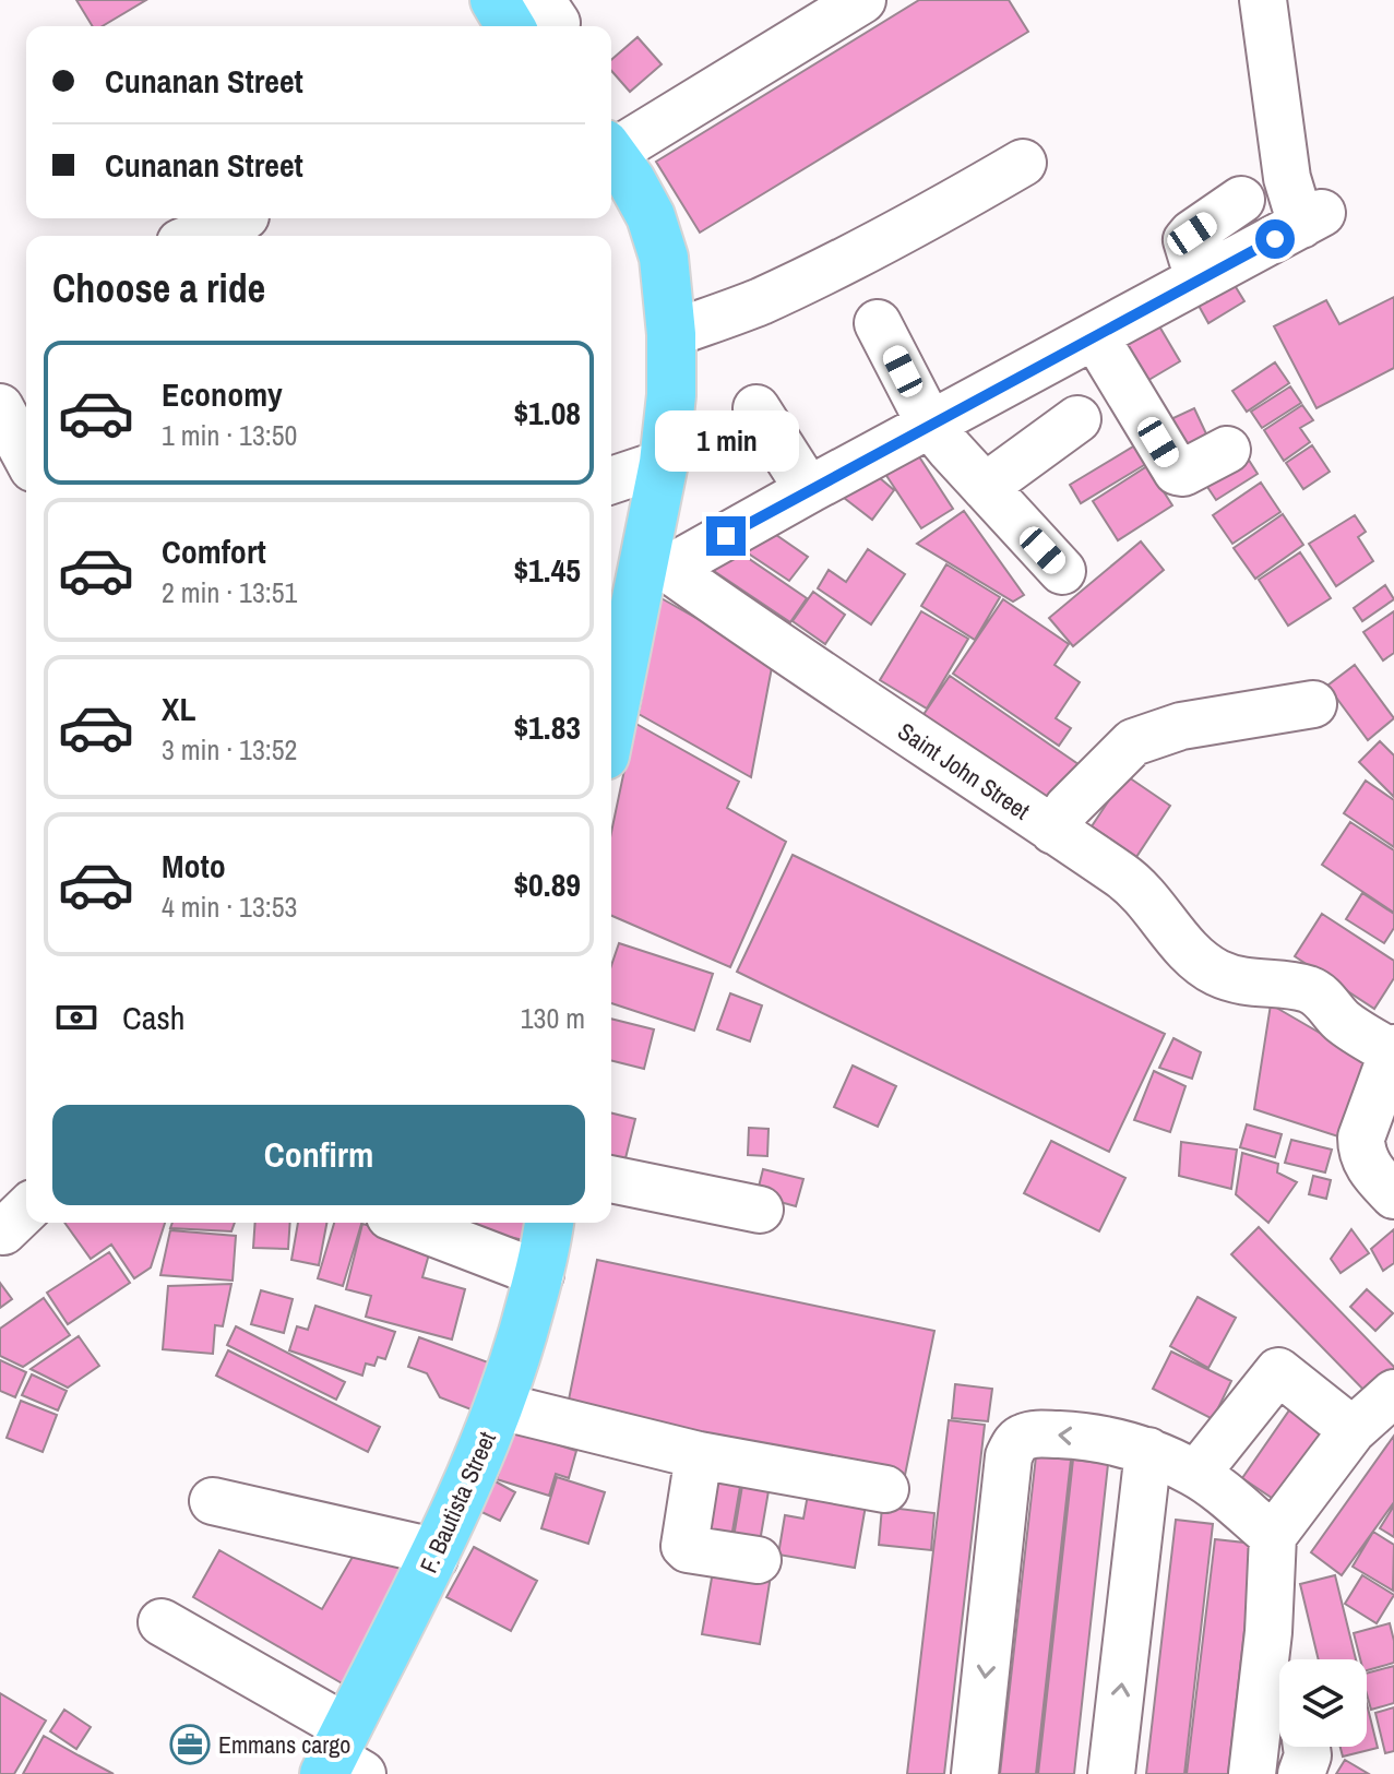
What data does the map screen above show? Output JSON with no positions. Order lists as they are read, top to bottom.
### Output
{
  "streets": {
    "main road": ["F. Bautista Street"],
    "street": ["Saint John Street"]
  },
  "places": {
    "office": ["Emmans cargo"]
  },
  "page": {
    "banner": ["Cunanan Street", "Cunanan Street"],
    "heading": "Choose a ride",
    "list": [
      {
        "name": "Economy",
        "note": "1 min · 13:50",
        "value": "$1.08"
      },
      {
        "name": "Comfort",
        "note": "2 min · 13:51",
        "value": "$1.45"
      },
      {
        "name": "XL",
        "note": "3 min · 13:52",
        "value": "$1.83"
      },
      {
        "name": "Moto",
        "note": "4 min · 13:53",
        "value": "$0.89"
      }
    ],
    "bubble": "1 min",
    "pay": ["Cash", "130 m"],
    "buttons": "Confirm"
  }
}
